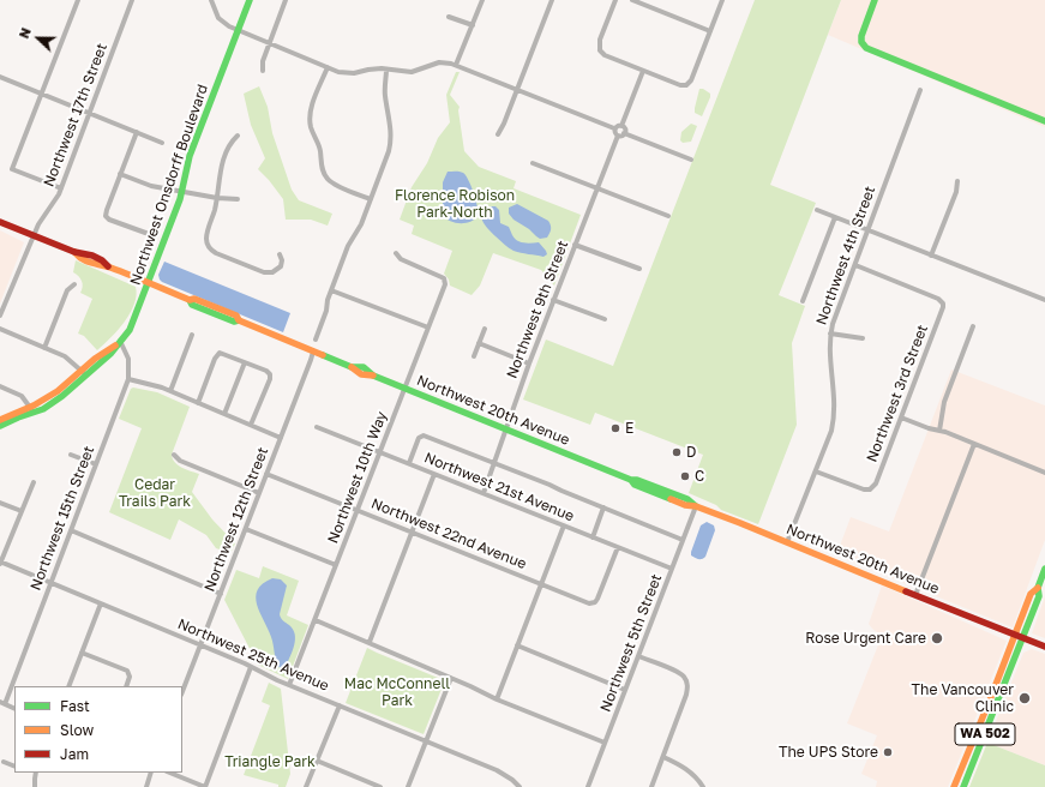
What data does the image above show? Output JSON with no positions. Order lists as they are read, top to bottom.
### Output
{
  "streets": {
    "main road": ["Northwest Onsdorff Boulevard", "Northwest 20th Avenue", "WA 502"],
    "street": [
      "Northwest 17th Street",
      "Northwest 4th Street",
      "Northwest 9th Street",
      "Northwest 3rd Street",
      "Northwest 10th Way",
      "Northwest 21st Avenue",
      "Northwest 15th Street",
      "Northwest 12th Street",
      "Northwest 22nd Avenue",
      "Northwest 5th Street",
      "Northwest 25th Avenue"
    ]
  },
  "crossings": [
    ["Northwest 17th Street", "Northwest 20th Avenue"],
    ["Northwest Onsdorff Boulevard", "Northwest 20th Avenue"],
    ["Northwest Onsdorff Boulevard", "Northwest 15th Street"],
    ["Northwest 4th Street", "Northwest 3rd Street"],
    ["Northwest 4th Street", "Northwest 20th Avenue"],
    ["Northwest 9th Street", "Northwest 20th Avenue"],
    ["Northwest 9th Street", "Northwest 21st Avenue"],
    ["Northwest 20th Avenue", "Northwest 10th Way"],
    ["Northwest 20th Avenue", "Northwest 12th Street"],
    ["Northwest 20th Avenue", "Northwest 5th Street"],
    ["Northwest 20th Avenue", "WA 502"],
    ["Northwest 10th Way", "Northwest 21st Avenue"],
    ["Northwest 10th Way", "Northwest 22nd Avenue"],
    ["Northwest 10th Way", "Northwest 25th Avenue"],
    ["Northwest 21st Avenue", "Northwest 22nd Avenue"],
    ["Northwest 21st Avenue", "Northwest 5th Street"],
    ["Northwest 15th Street", "Northwest 25th Avenue"],
    ["Northwest 12th Street", "Northwest 22nd Avenue"],
    ["Northwest 12th Street", "Northwest 25th Avenue"]
  ],
  "parks": [
    "Florence Robison Park-North",
    "Cedar Trails Park",
    "Mac McConnell Park",
    "Triangle Park"
  ],
  "places": [
    "E",
    "D",
    "C",
    "Rose Urgent Care",
    "The Vancouver Clinic",
    "The UPS Store"
  ],
  "legend": ["Fast", "Slow", "Jam"],
  "north": "left"
}
